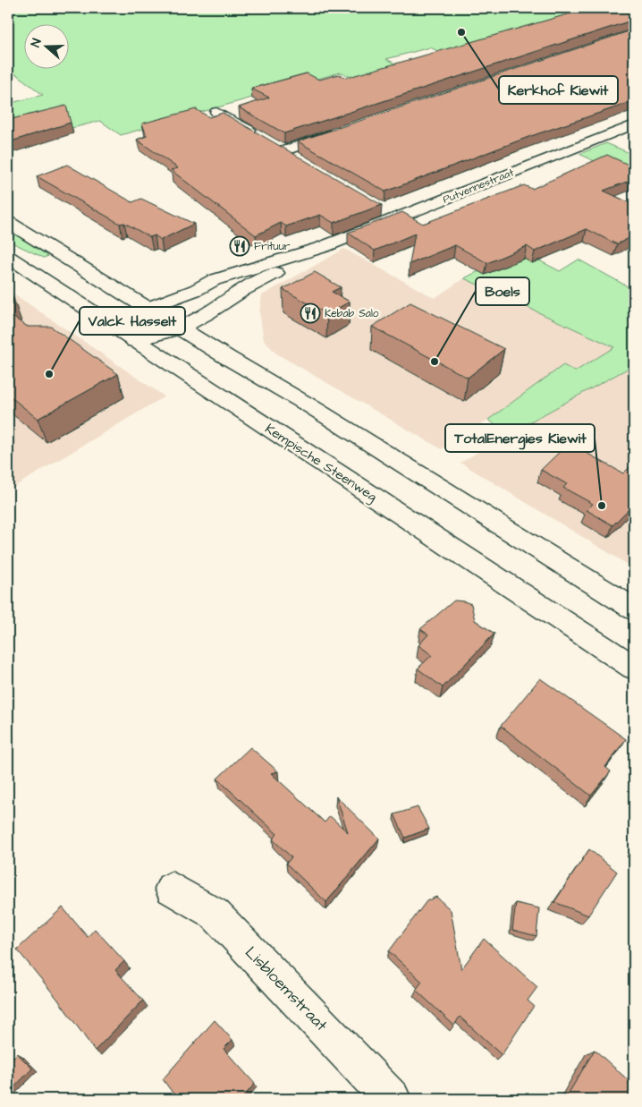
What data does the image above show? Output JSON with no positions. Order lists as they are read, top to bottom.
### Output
{
  "streets": {
    "main road": ["Putvennestraat", "Kempische Steenweg", "Lisbloemstraat"]
  },
  "crossings": [
    ["Putvennestraat", "Kempische Steenweg"]
  ],
  "places": {
    "other": [
      "Kerkhof Kiewit",
      "Boels",
      "Valck Hasselt",
      "TotalEnergies Kiewit"
    ],
    "restaurant": ["Frituur", "Kebab Salo"]
  },
  "north": "left"
}
